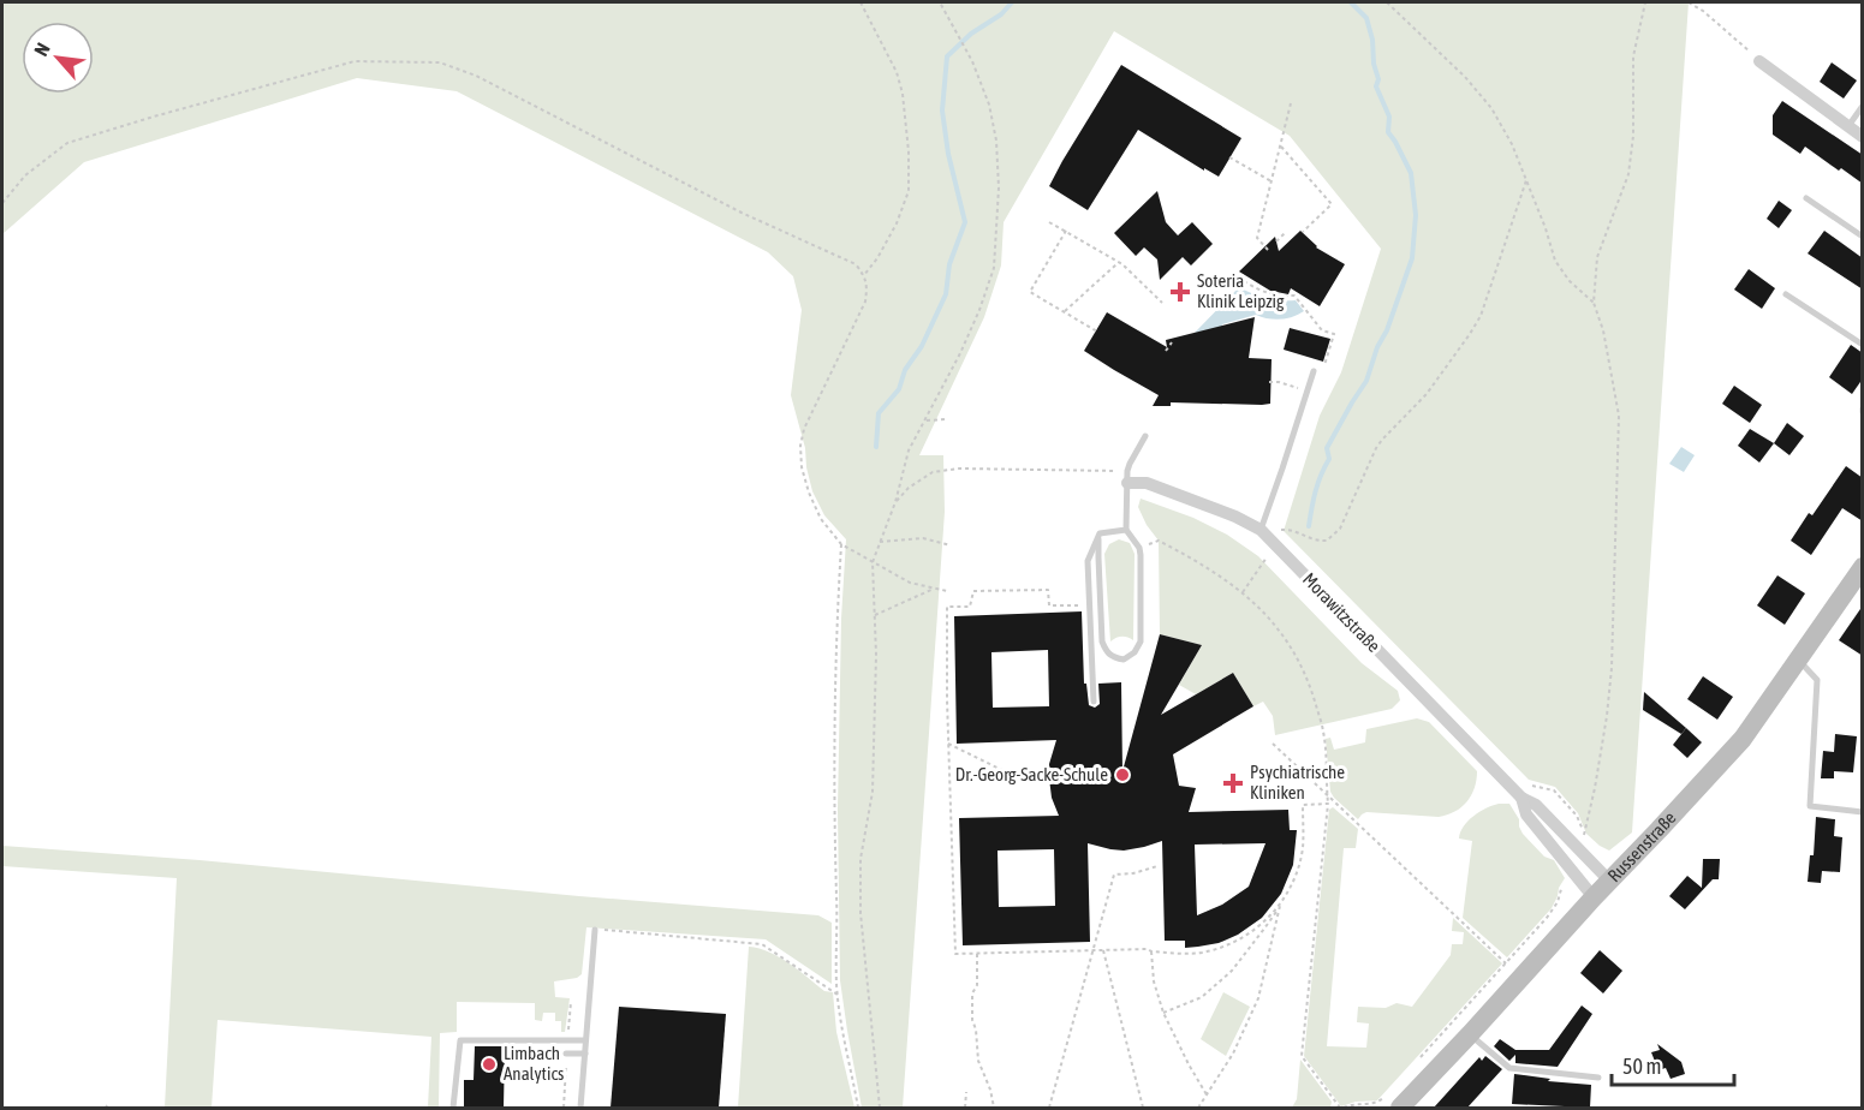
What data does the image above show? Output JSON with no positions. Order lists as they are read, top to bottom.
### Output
{
  "streets": {
    "street": ["Morawitzstraße", "Russenstraße"]
  },
  "crossings": [
    ["Morawitzstraße", "Russenstraße"]
  ],
  "places": {
    "health": ["Soteria Klinik Leipzig", "Psychiatrische Kliniken"],
    "other": ["Dr.-Georg-Sacke-Schule", "Limbach Analytics"]
  },
  "scale_bar": "50 m",
  "north": "top left"
}
